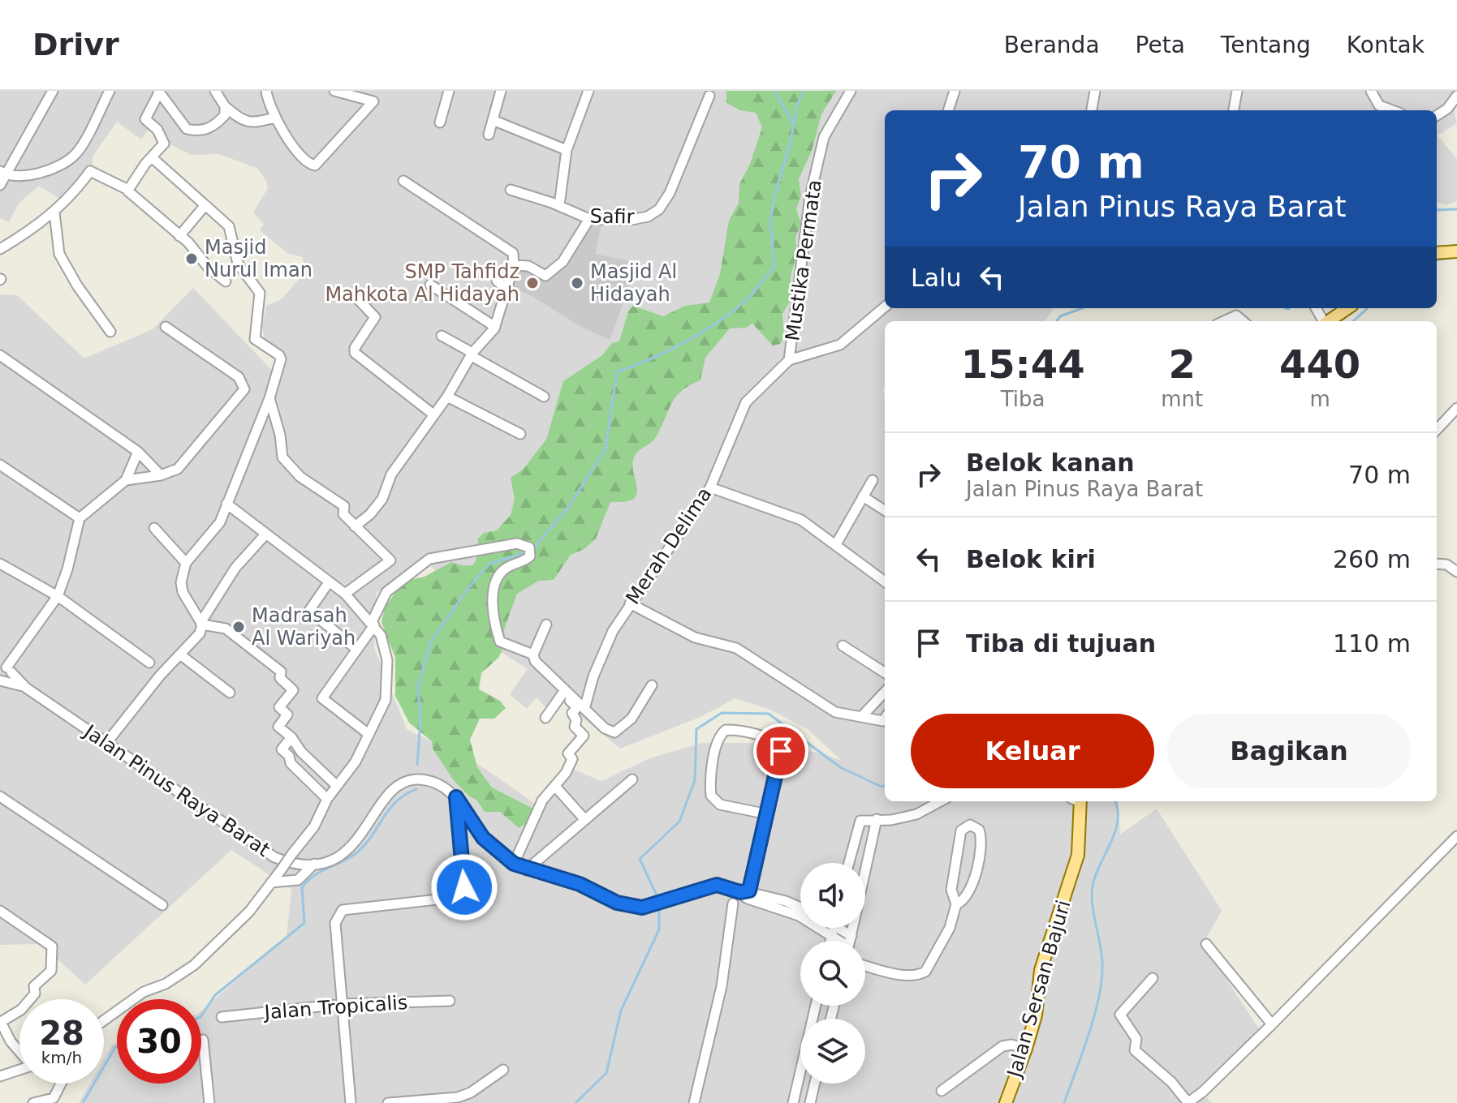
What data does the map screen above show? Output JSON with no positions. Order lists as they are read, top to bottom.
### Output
{
  "streets": {
    "main road": ["Jalan Sersan Bajuri"],
    "street": [
      "Safir",
      "Mustika Permata",
      "Merah Delima",
      "Jalan Pinus Raya Barat",
      "Jalan Tropicalis"
    ]
  },
  "crossings": [
    ["Mustika Permata", "Merah Delima"]
  ],
  "places": [
    "Masjid Nurul Iman",
    "SMP Tahfidz Mahkota Al Hidayah",
    "Masjid Al Hidayah",
    "Madrasah Al Wariyah"
  ],
  "page": {
    "header": "Drivr",
    "nav": [
      "Beranda",
      "Peta",
      "Tentang",
      "Kontak"
    ],
    "turn": ["70 m", "Jalan Pinus Raya Barat"],
    "then": "Lalu",
    "eta": [
      "15:44",
      "Tiba",
      "2",
      "mnt",
      "440",
      "m"
    ],
    "list": [
      {
        "name": "Belok kanan",
        "note": "Jalan Pinus Raya Barat",
        "value": "70 m"
      },
      {
        "name": "Belok kiri",
        "value": "260 m"
      },
      {
        "name": "Tiba di tujuan",
        "value": "110 m"
      }
    ],
    "buttons": ["Keluar", "Bagikan"],
    "speed": "28 km/h",
    "limit": "30"
  }
}
